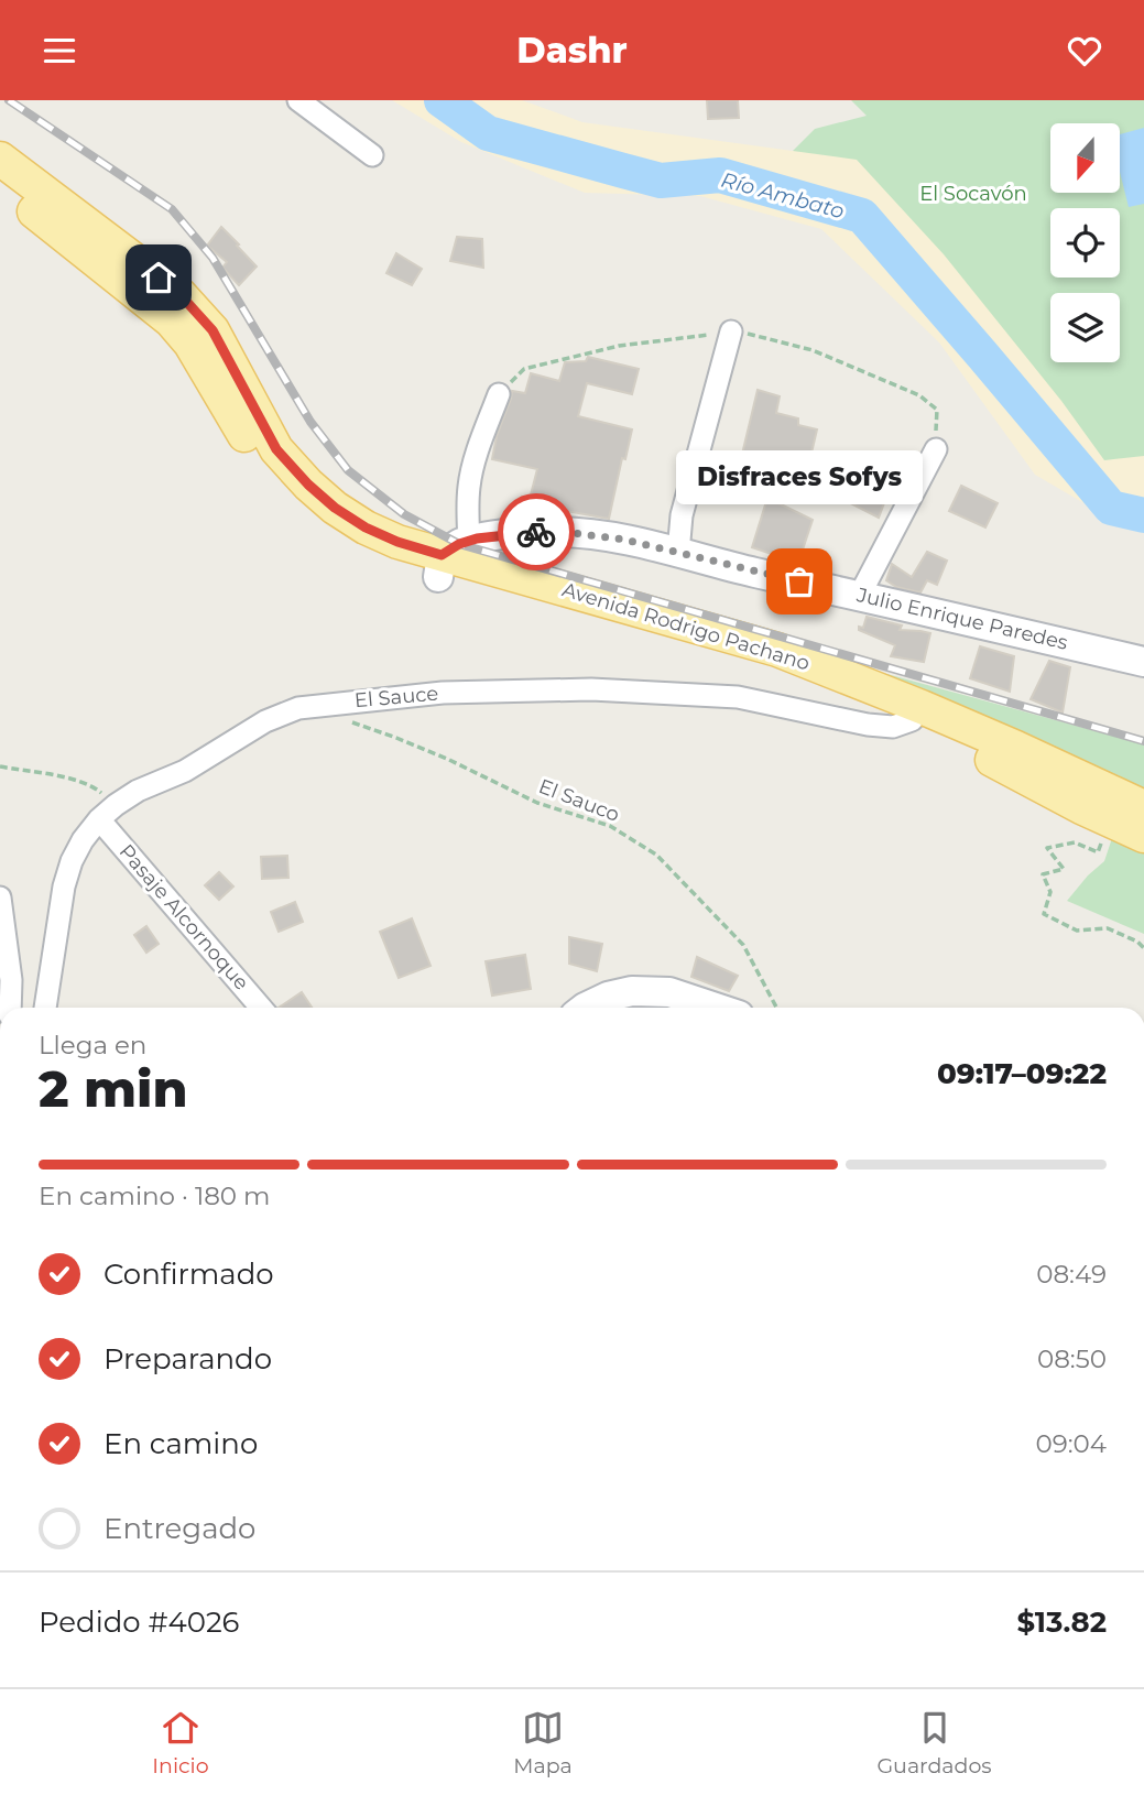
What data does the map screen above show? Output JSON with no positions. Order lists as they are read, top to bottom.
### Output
{
  "streets": {
    "main road": ["Julio Enrique Paredes", "Avenida Rodrigo Pachano"],
    "street": ["El Sauce", "Pasaje Alcornoque"],
    "path": ["El Sauco"]
  },
  "crossings": [
    ["Julio Enrique Paredes", "Avenida Rodrigo Pachano"],
    ["Avenida Rodrigo Pachano", "El Sauce"],
    ["El Sauce", "Pasaje Alcornoque"]
  ],
  "water": ["Río Ambato"],
  "parks": ["El Socavón"],
  "places": ["Disfraces Sofys"],
  "north": "bottom",
  "page": {
    "header": "Dashr",
    "bubble": "Disfraces Sofys",
    "heading": ["2 min", "Llega en", "09:17–09:22"],
    "panel": ["Pedido #4026", "$13.82"],
    "bar": "En camino · 180 m",
    "list": [
      ["Confirmado", "08:49"],
      ["Preparando", "08:50"],
      ["En camino", "09:04"],
      "Entregado"
    ],
    "tabs": ["Inicio", "Mapa", "Guardados"]
  }
}
